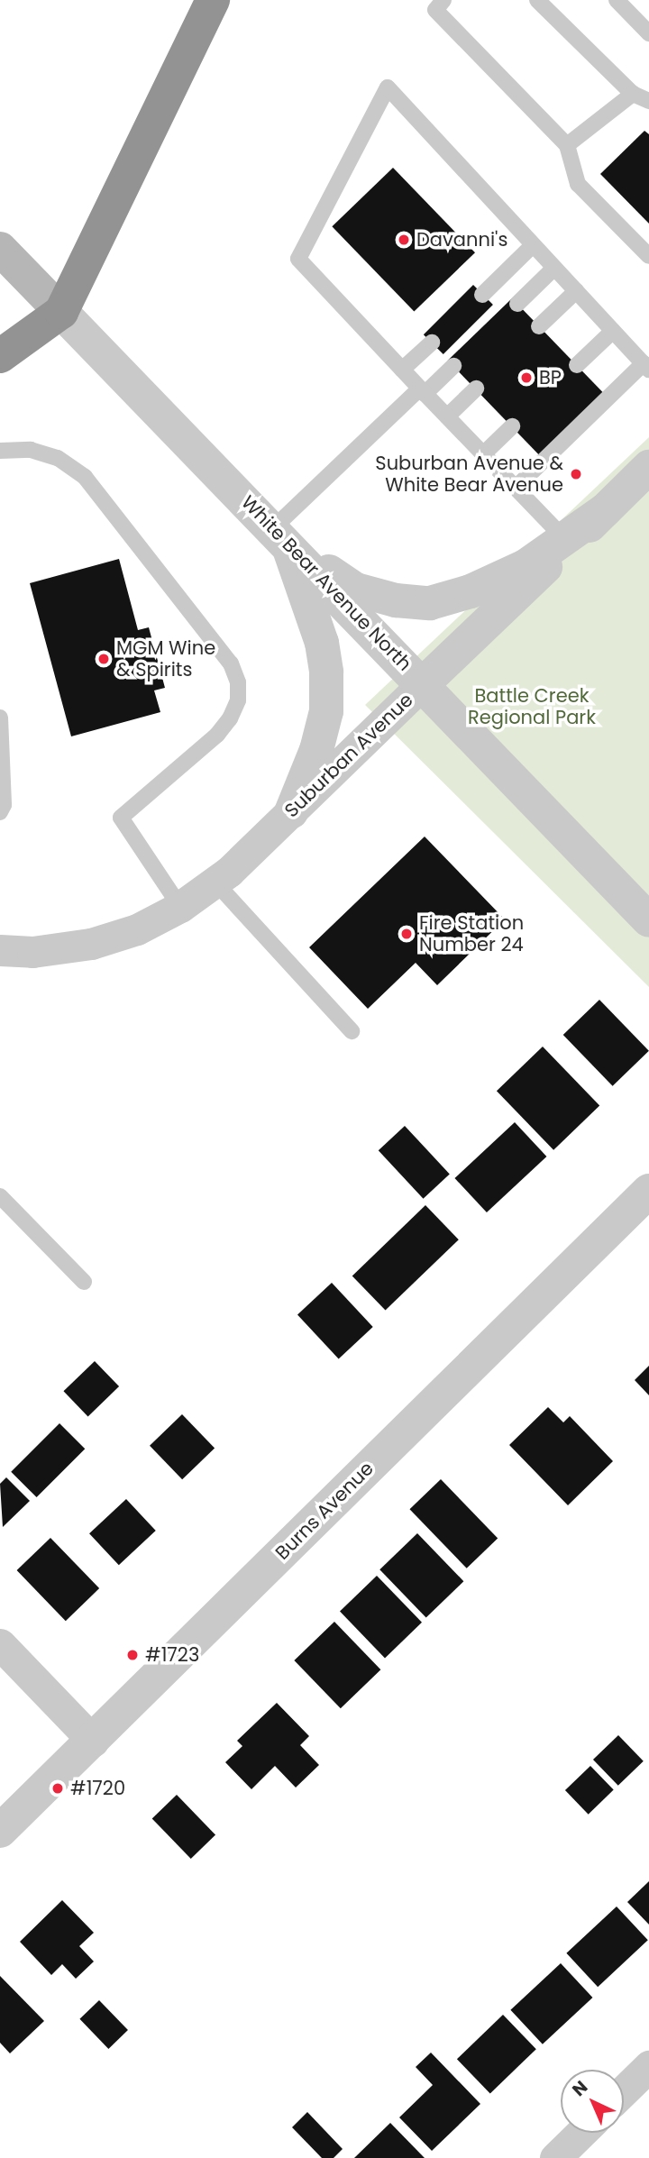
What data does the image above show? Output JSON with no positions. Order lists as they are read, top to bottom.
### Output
{
  "streets": {
    "main road": ["White Bear Avenue North"],
    "street": ["Suburban Avenue", "Burns Avenue"]
  },
  "crossings": [
    ["White Bear Avenue North", "Suburban Avenue"]
  ],
  "parks": ["Battle Creek Regional Park"],
  "places": [
    "Davanni's",
    "BP",
    "Suburban Avenue & White Bear Avenue",
    "MGM Wine & Spirits",
    "Fire Station Number 24",
    "#1723",
    "#1720"
  ],
  "north": "top left"
}
